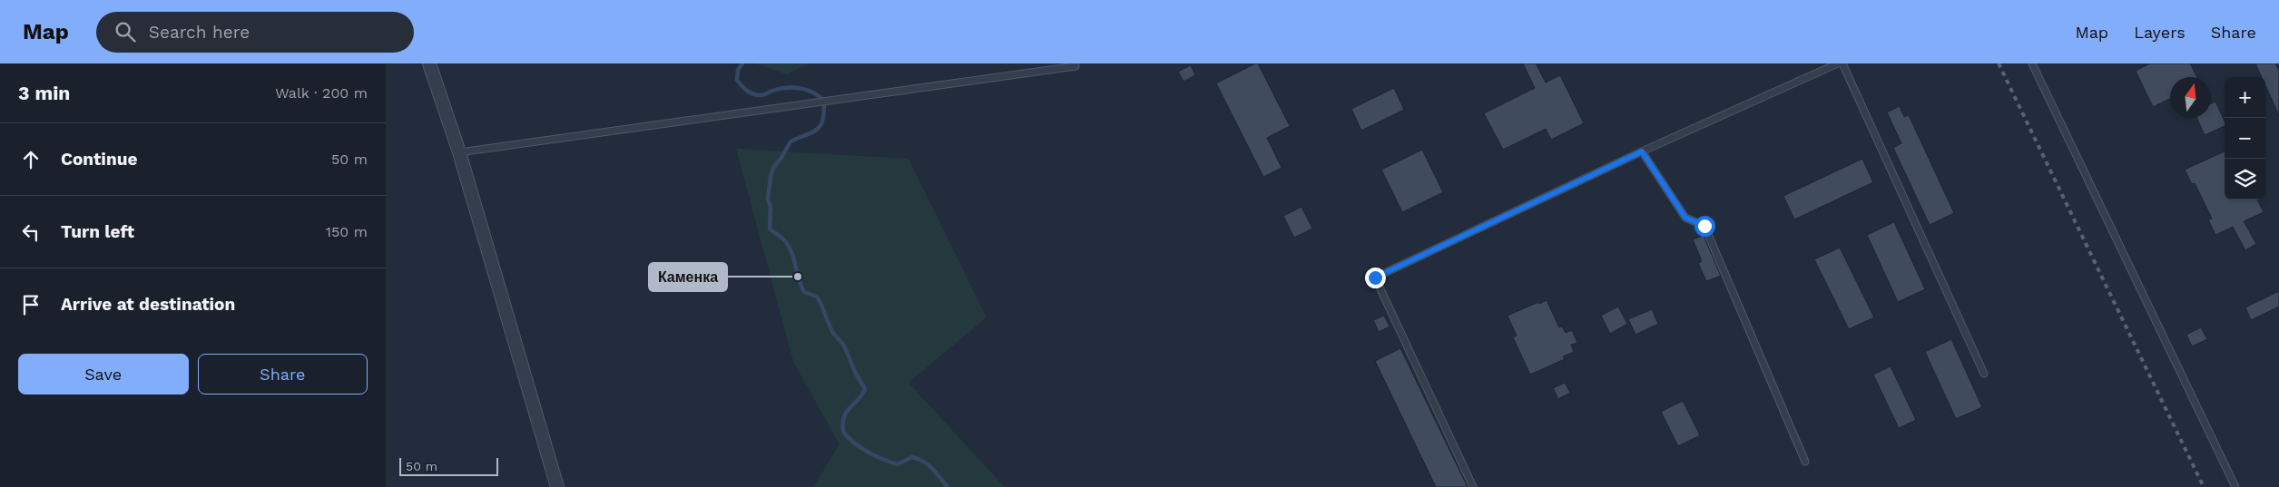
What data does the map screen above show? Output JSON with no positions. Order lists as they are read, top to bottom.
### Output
{
  "places": ["Каменка"],
  "scale_bar": "50 m",
  "north": "top",
  "page": {
    "header": "Map",
    "search": "Search here",
    "nav": ["Map", "Layers", "Share"],
    "heading": ["3 min", "Walk · 200 m"],
    "map_buttons": ["+", "−"],
    "list": [
      ["Continue", "50 m"],
      ["Turn left", "150 m"],
      "Arrive at destination"
    ],
    "buttons": ["Save", "Share"],
    "scale": "50 m"
  }
}
